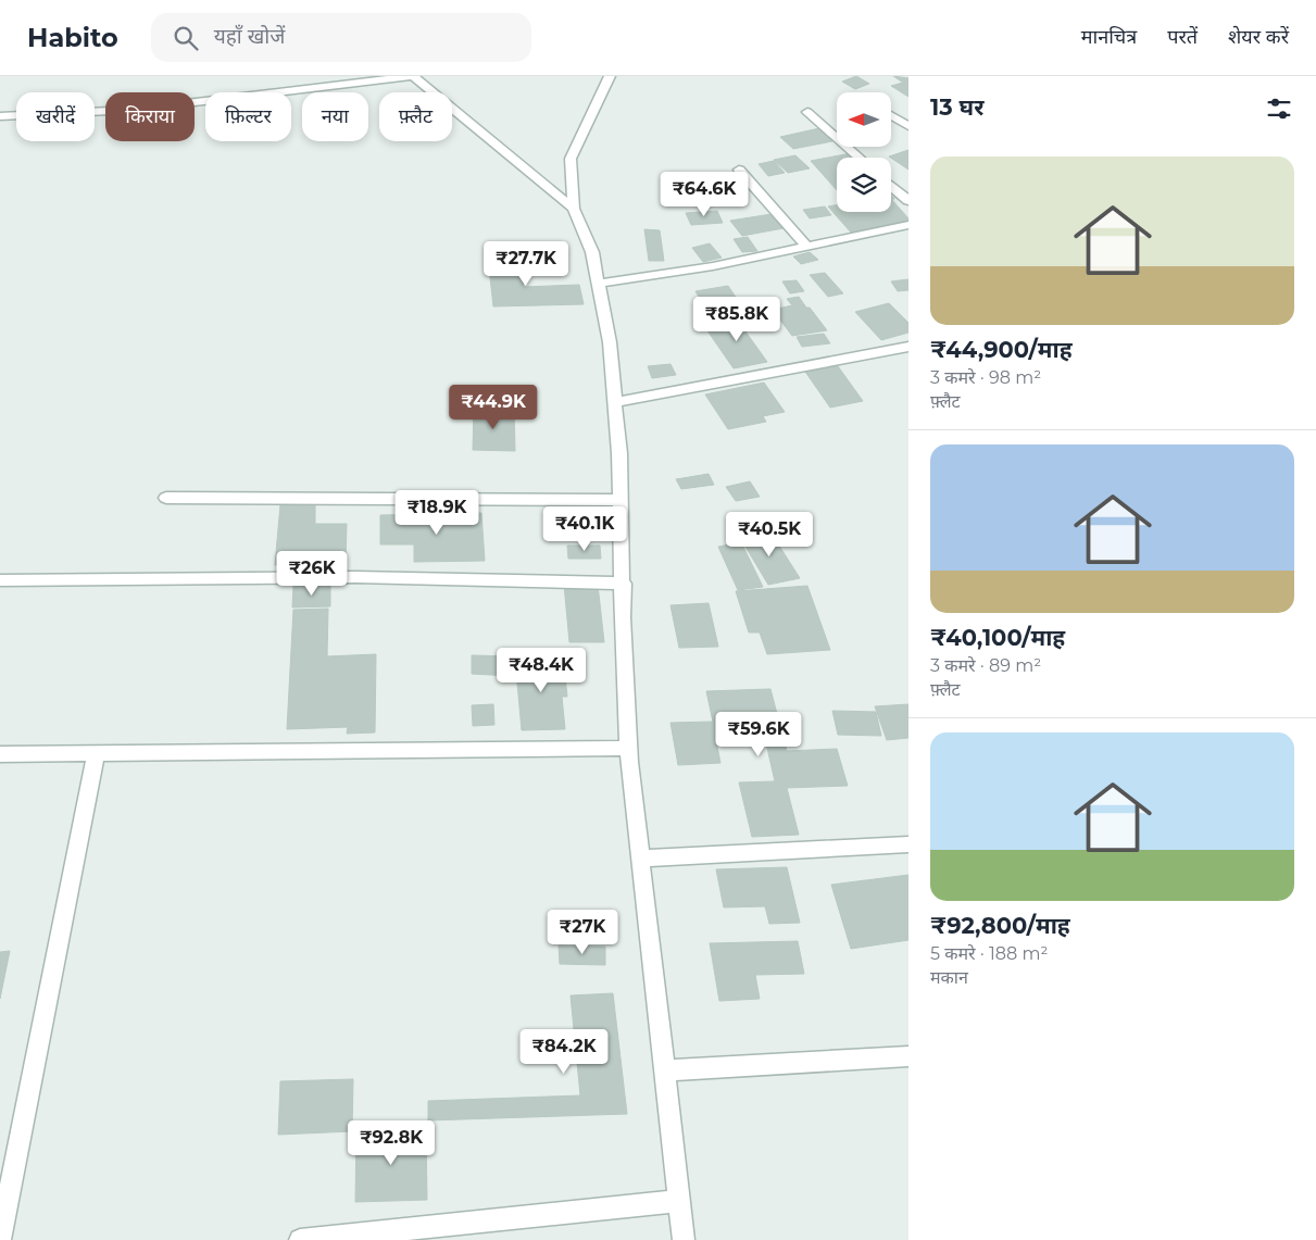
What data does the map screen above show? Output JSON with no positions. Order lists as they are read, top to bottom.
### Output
{
  "north": "left",
  "page": {
    "header": "Habito",
    "search": "यहाँ खोजें",
    "nav": ["मानचित्र", "परतें", "शेयर करें"],
    "heading": "13 घर",
    "chip": [
      "खरीदें",
      "किराया",
      "फ़िल्टर",
      "नया",
      "फ़्लैट"
    ],
    "list": [
      {
        "name": "₹44,900/माह",
        "note": "3 कमरे · 98 m² · फ़्लैट"
      },
      {
        "name": "₹40,100/माह",
        "note": "3 कमरे · 89 m² · फ़्लैट"
      },
      {
        "name": "₹92,800/माह",
        "note": "5 कमरे · 188 m² · मकान"
      }
    ],
    "price": [
      "₹64.6K",
      "₹27.7K",
      "₹85.8K",
      "₹44.9K",
      "₹18.9K",
      "₹40.1K",
      "₹40.5K",
      "₹26K",
      "₹48.4K",
      "₹59.6K",
      "₹27K",
      "₹84.2K",
      "₹92.8K"
    ]
  }
}
